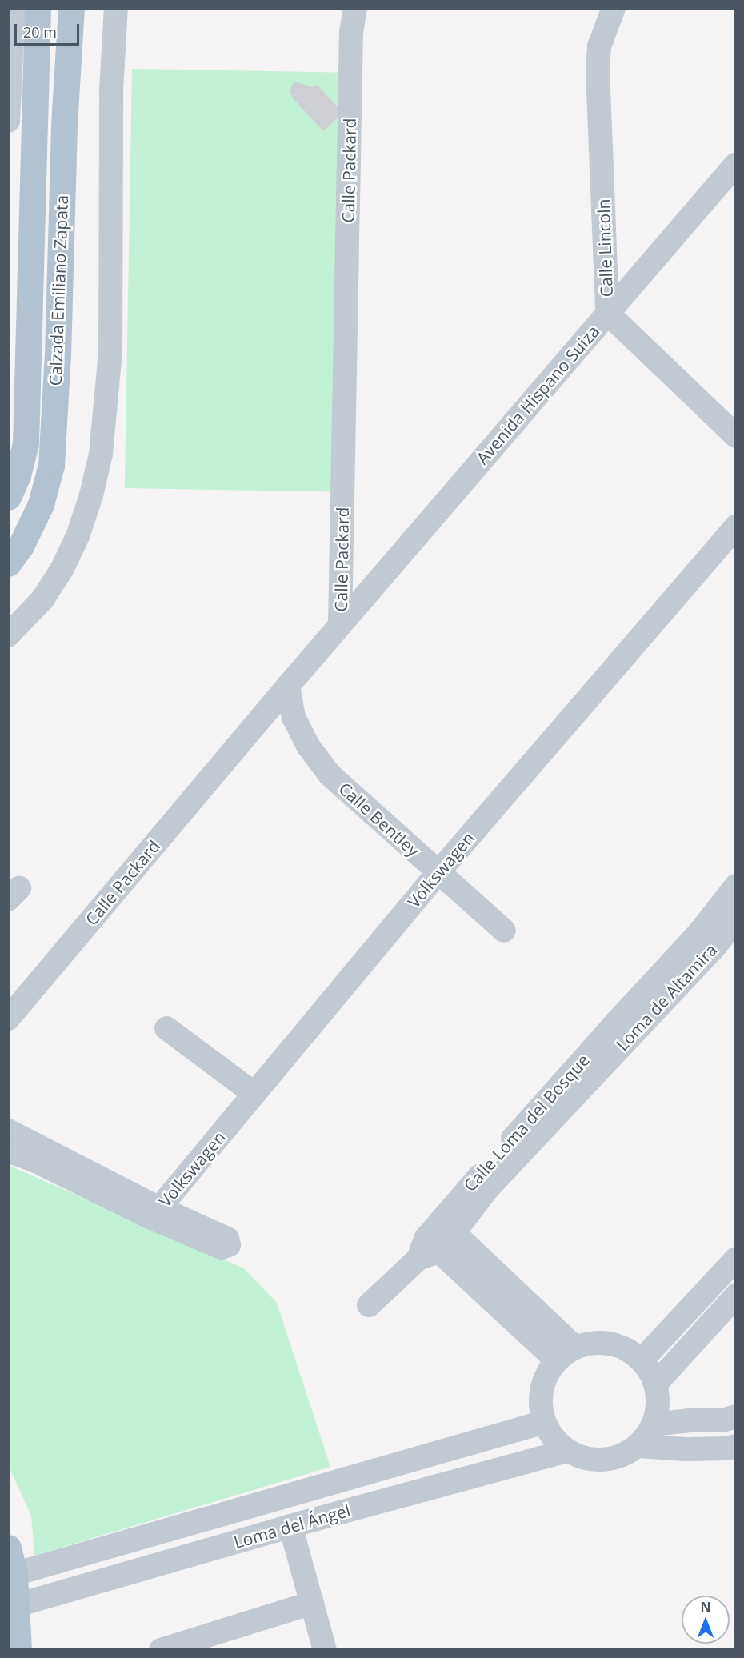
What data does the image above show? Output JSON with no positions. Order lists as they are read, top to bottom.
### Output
{
  "streets": {
    "main road": ["Calzada Emiliano Zapata"],
    "street": [
      "Calle Packard",
      "Calle Lincoln",
      "Avenida Hispano Suiza",
      "Calle Bentley",
      "Volkswagen",
      "Loma de Altamira",
      "Calle Loma del Bosque",
      "Loma del Ángel"
    ]
  },
  "crossings": [
    ["Calle Packard", "Avenida Hispano Suiza"],
    ["Calle Packard", "Calle Bentley"],
    ["Calle Lincoln", "Avenida Hispano Suiza"],
    ["Calle Bentley", "Volkswagen"],
    ["Loma de Altamira", "Calle Loma del Bosque"]
  ],
  "scale_bar": "20 m",
  "north": "top"
}
